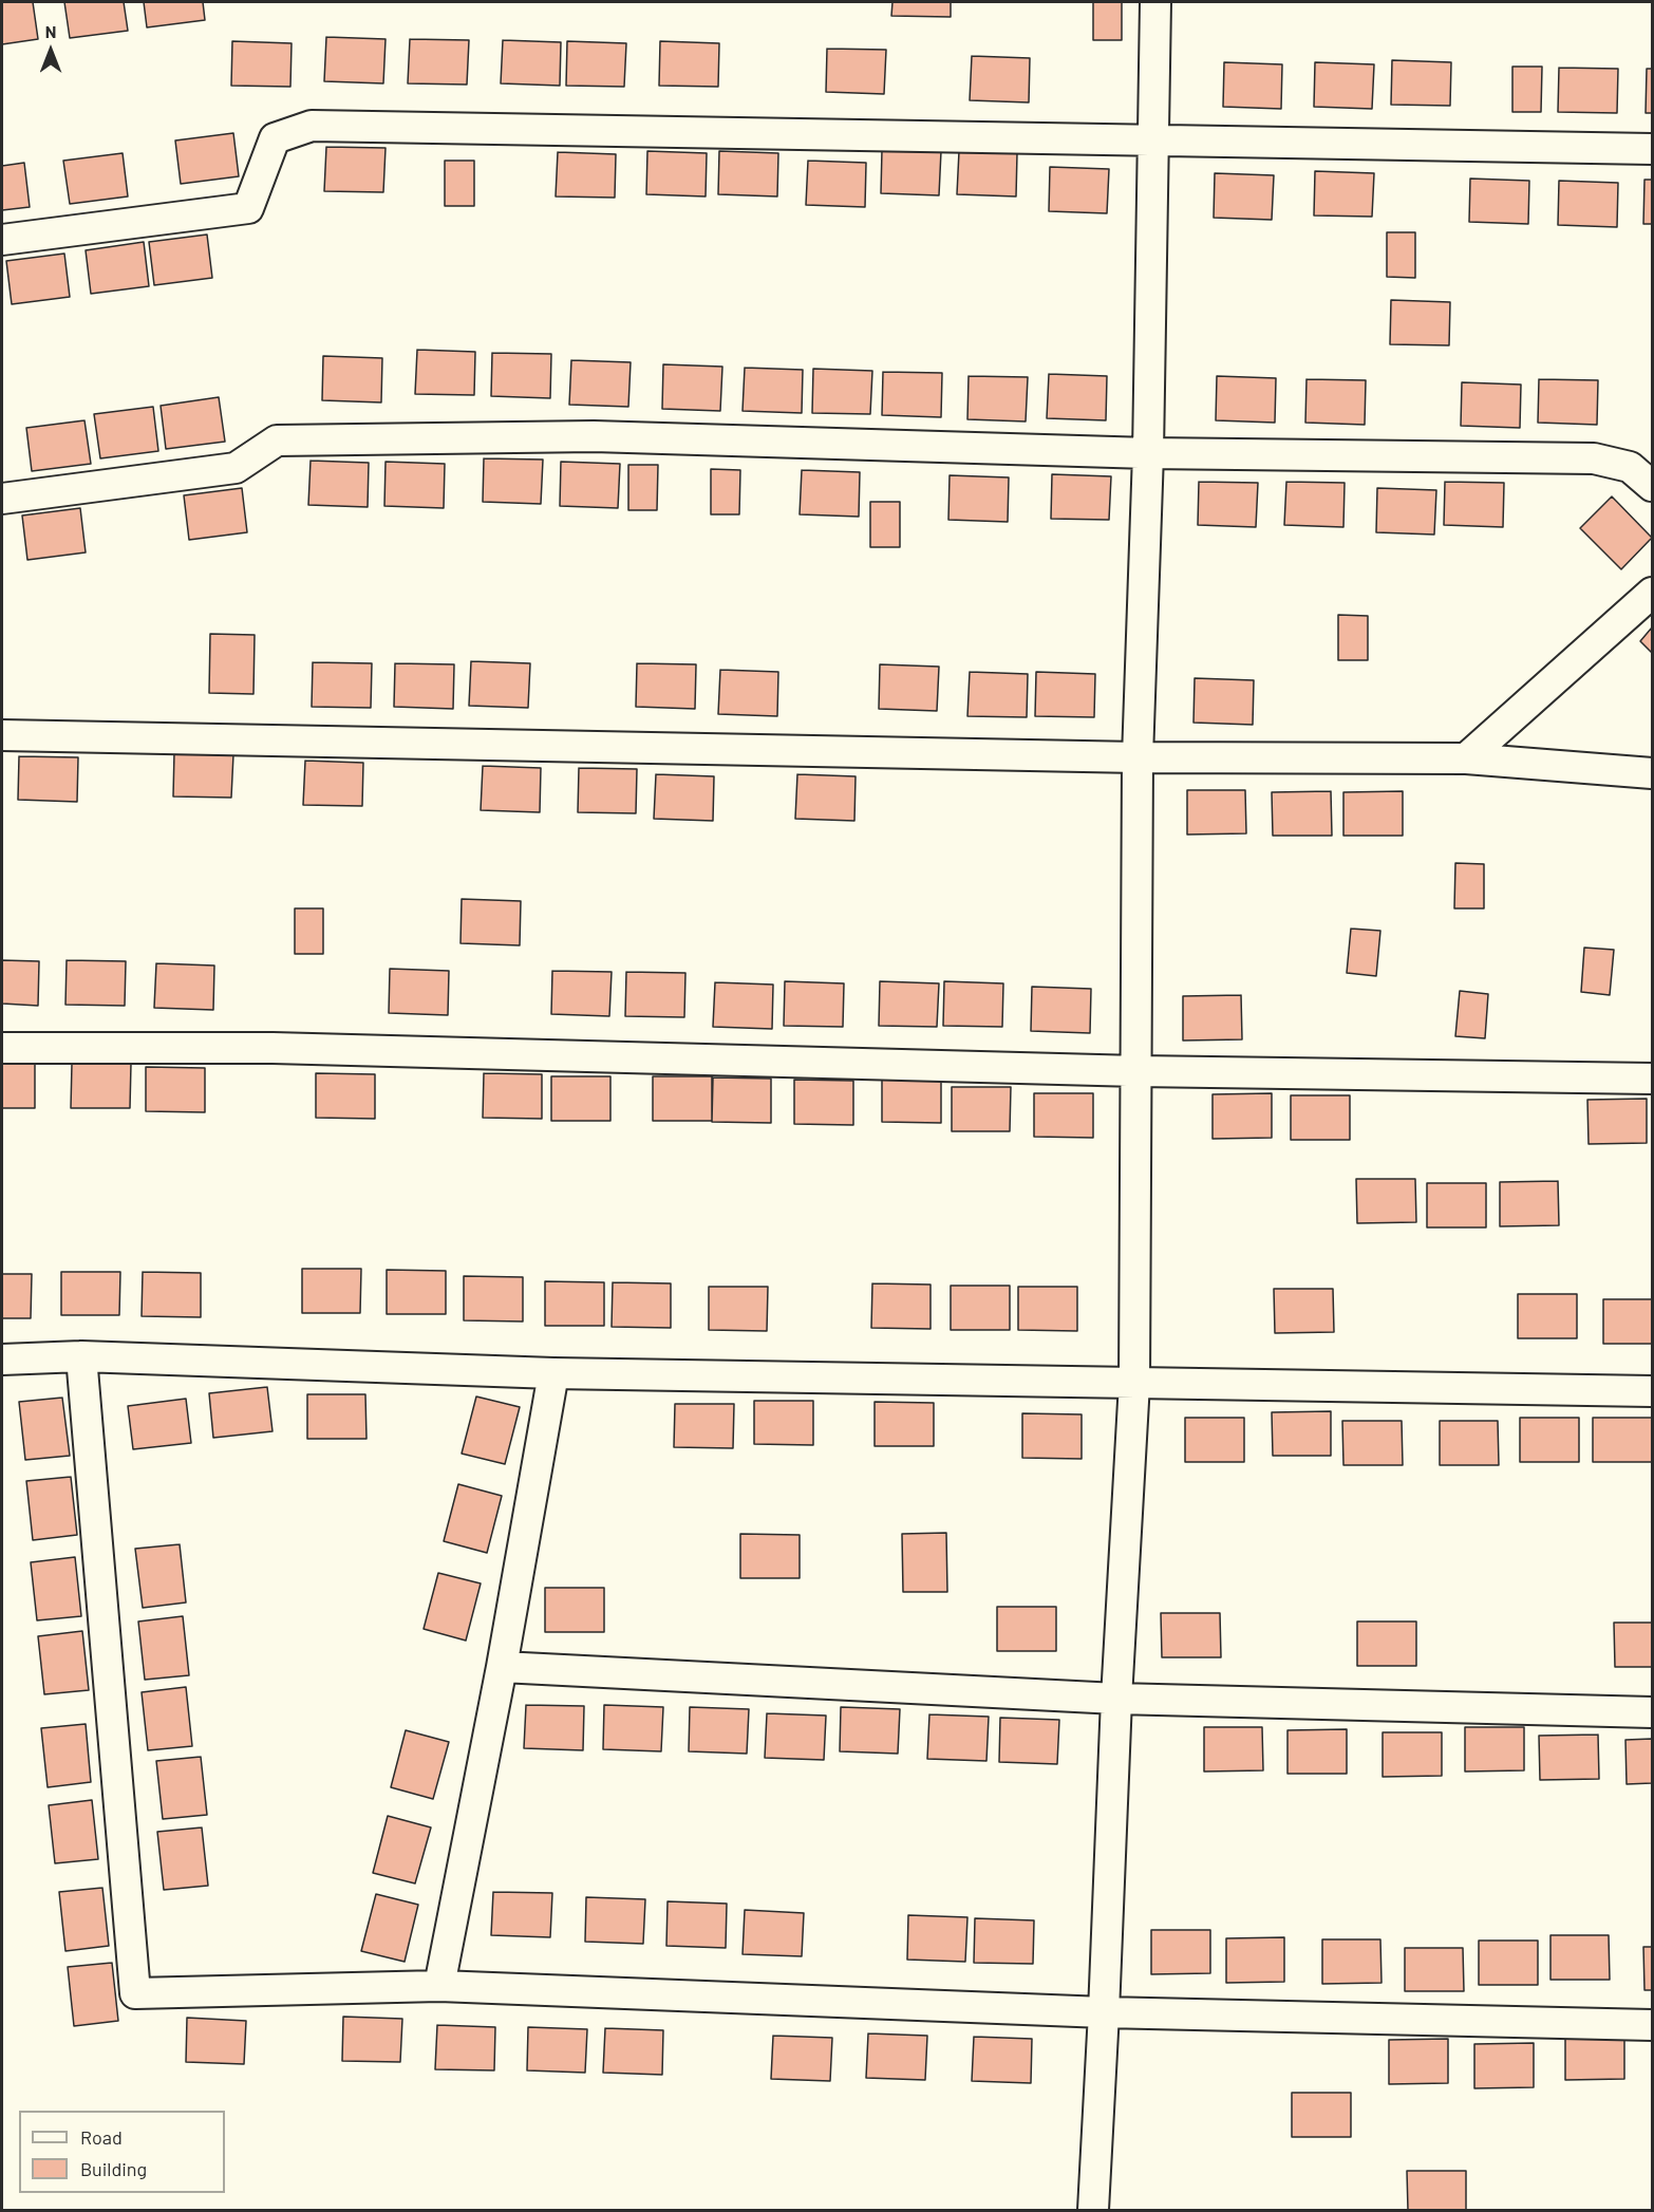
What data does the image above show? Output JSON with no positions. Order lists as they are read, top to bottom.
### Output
{
  "legend": ["Road", "Building"],
  "north": "top"
}
